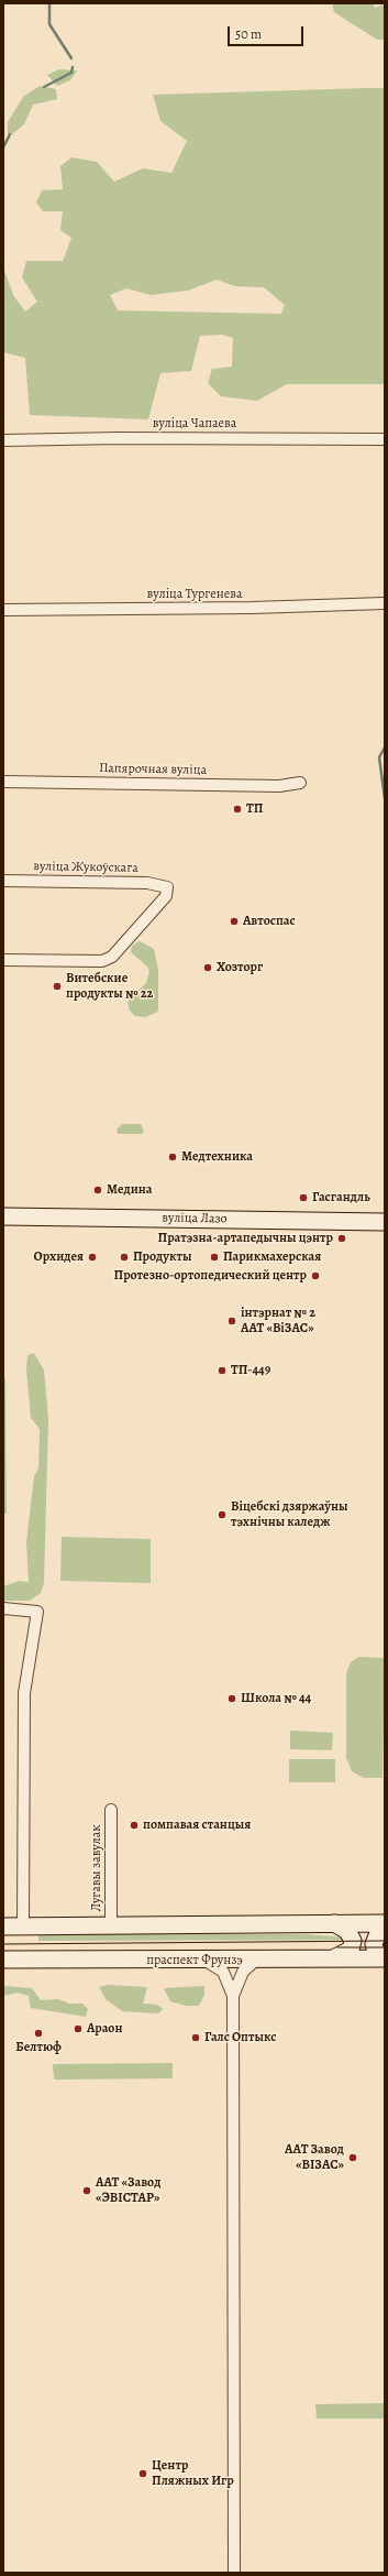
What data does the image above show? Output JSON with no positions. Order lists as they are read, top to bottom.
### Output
{
  "streets": {
    "main road": ["вуліца Лазо", "праспект Фрунзэ"],
    "street": [
      "вуліца Чапаева",
      "вуліца Тургенева",
      "Папярочная вуліца",
      "вуліца Жукоўскага",
      "Лугавы завулак"
    ]
  },
  "places": [
    "ТП",
    "Автоспас",
    "Хозторг",
    "Витебские продукты № 22",
    "Медтехника",
    "Медина",
    "Гасгандль",
    "Пратэзна-артапедычны цэнтр",
    "Орхидея",
    "Продукты",
    "Парикмахерская",
    "Протезно-ортопедический центр",
    "інтэрнат № 2 ААТ «ВіЗАС»",
    "ТП-449",
    "Віцебскі дзяржаўны тэхнічны каледж",
    "Школа № 44",
    "помпавая станцыя",
    "Араон",
    "Белтюф",
    "Галс Оптыкс",
    "ААТ Завод «ВІЗАС»",
    "ААТ «Завод «ЭВІСТАР»",
    "Центр Пляжных Игр"
  ],
  "scale_bar": "50 m"
}
